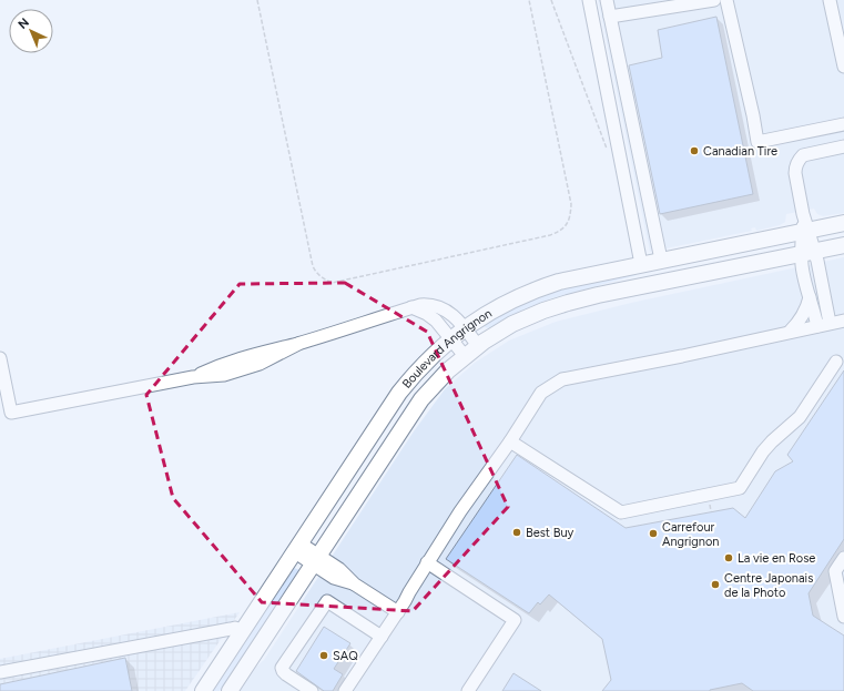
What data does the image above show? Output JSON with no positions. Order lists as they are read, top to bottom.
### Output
{
  "streets": {
    "main road": ["Boulevard Angrignon"]
  },
  "places": [
    "Canadian Tire",
    "Best Buy",
    "Carrefour Angrignon",
    "La vie en Rose",
    "Centre Japonais de la Photo",
    "SAQ"
  ],
  "north": "top left"
}
